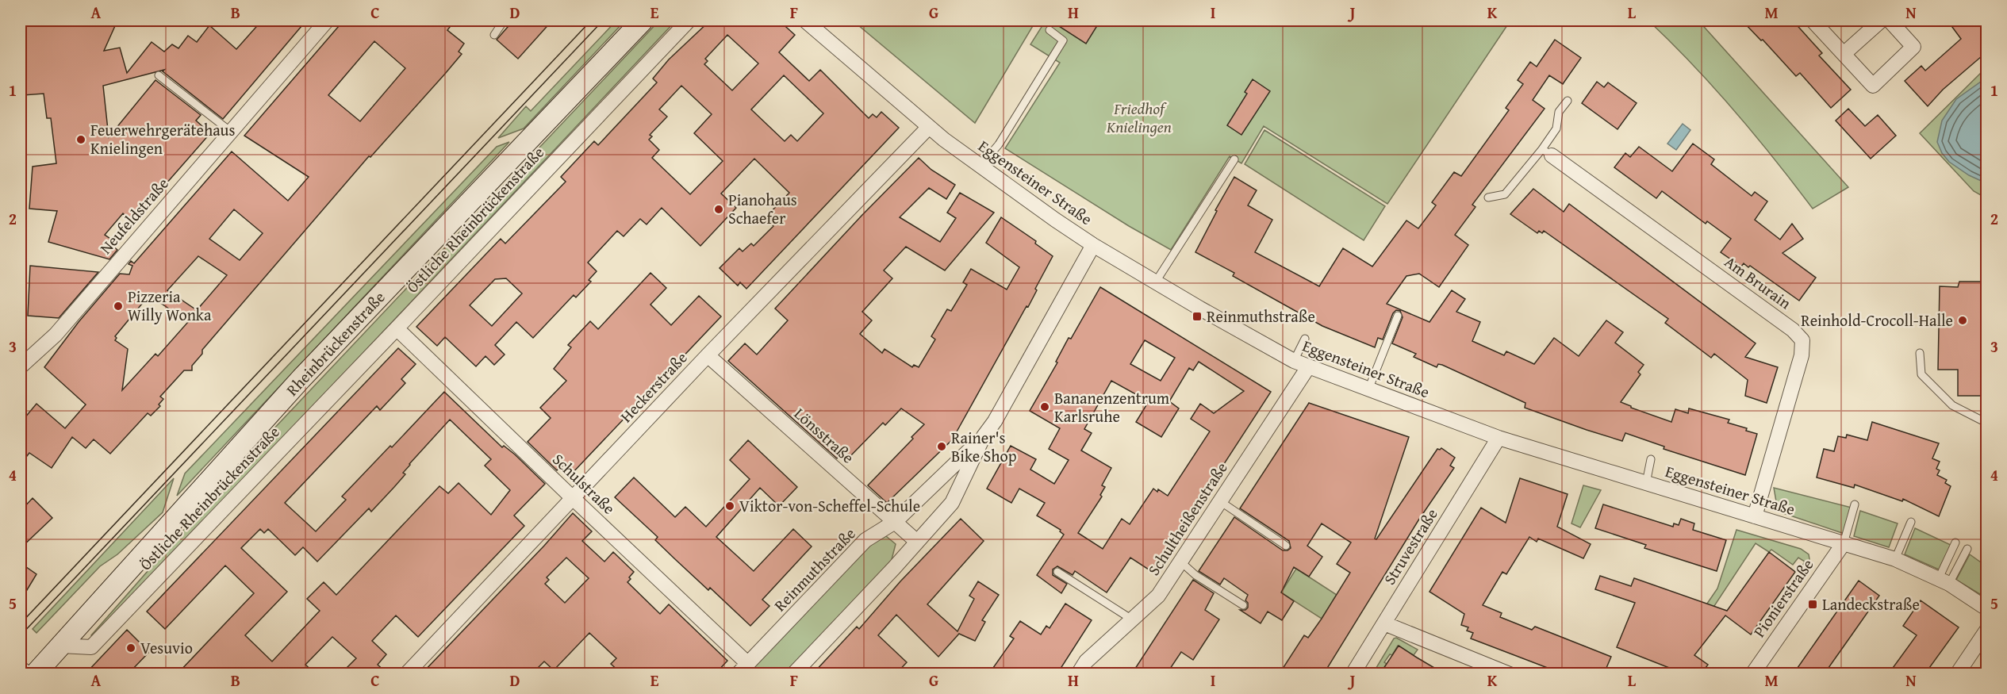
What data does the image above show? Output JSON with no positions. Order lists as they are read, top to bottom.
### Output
{
  "streets": {
    "main road": ["Rheinbrückenstraße"],
    "street": [
      "Eggensteiner Straße",
      "Neufeldstraße",
      "Östliche Rheinbrückenstraße",
      "Am Brurain",
      "Heckerstraße",
      "Lönsstraße",
      "Schulstraße",
      "Schultheißenstraße",
      "Struvestraße",
      "Reinmuthstraße",
      "Pionierstraße"
    ]
  },
  "crossings": [
    ["Eggensteiner Straße", "Am Brurain"],
    ["Eggensteiner Straße", "Heckerstraße"],
    ["Eggensteiner Straße", "Schultheißenstraße"],
    ["Eggensteiner Straße", "Struvestraße"],
    ["Eggensteiner Straße", "Reinmuthstraße"],
    ["Eggensteiner Straße", "Pionierstraße"],
    ["Östliche Rheinbrückenstraße", "Rheinbrückenstraße"],
    ["Östliche Rheinbrückenstraße", "Schulstraße"],
    ["Heckerstraße", "Lönsstraße"],
    ["Heckerstraße", "Schulstraße"],
    ["Lönsstraße", "Reinmuthstraße"],
    ["Schulstraße", "Reinmuthstraße"]
  ],
  "parks": ["Friedhof Knielingen"],
  "places": {
    "other": [
      "Feuerwehrgerätehaus Knielingen",
      "Pianohaus Schaefer",
      "Pizzeria Willy Wonka",
      "Reinhold-Crocoll-Halle",
      "Bananenzentrum Karlsruhe",
      "Rainer's Bike Shop",
      "Viktor-von-Scheffel-Schule",
      "Vesuvio"
    ],
    "transit": ["Reinmuthstraße", "Landeckstraße"]
  },
  "grid": {
    "columns": [
      "A",
      "B",
      "C",
      "D",
      "E",
      "F",
      "G",
      "H",
      "I",
      "J",
      "K",
      "L",
      "M",
      "N"
    ],
    "rows": [
      "1",
      "2",
      "3",
      "4",
      "5"
    ]
  }
}
